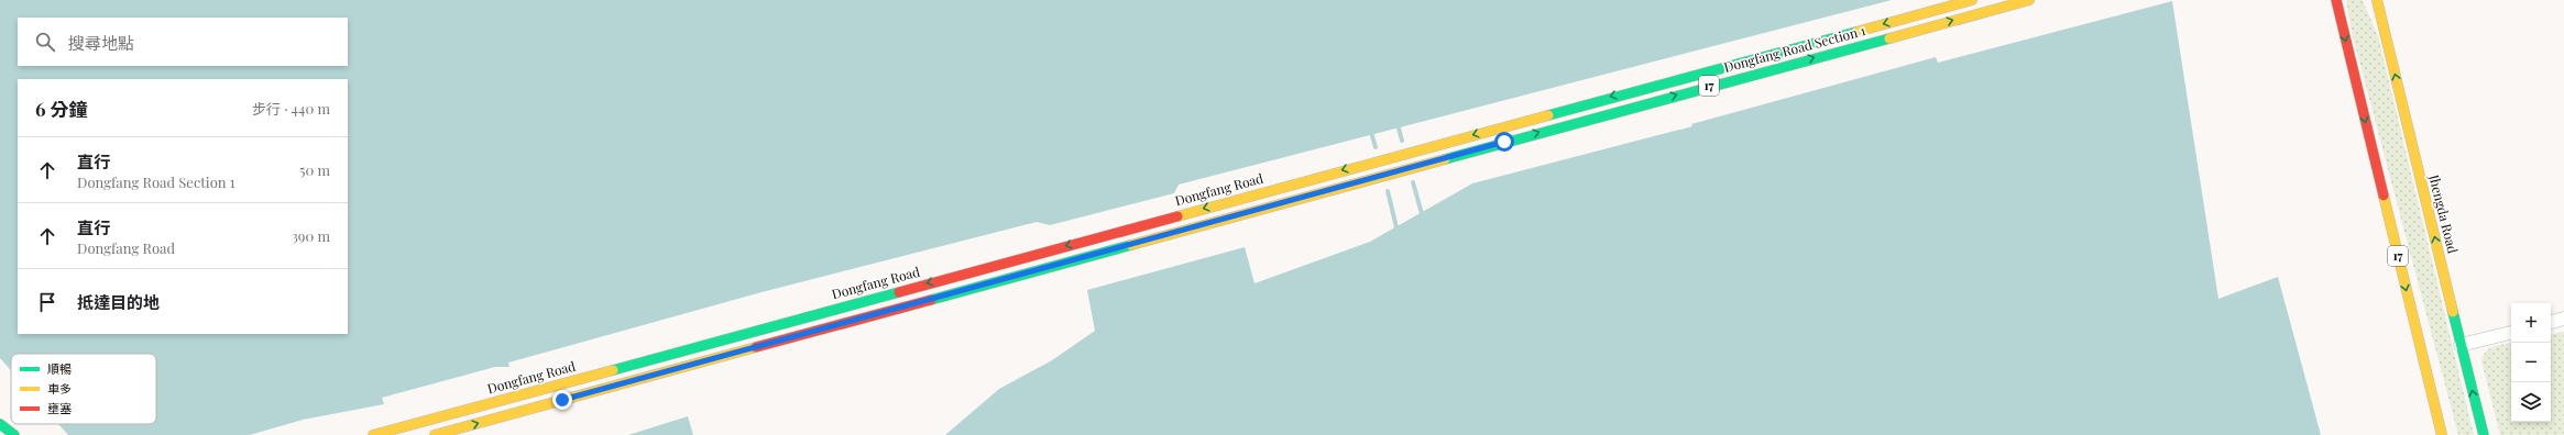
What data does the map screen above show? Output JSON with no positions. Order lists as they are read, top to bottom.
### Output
{
  "streets": {
    "main road": [
      "Dongfang Road Section 1",
      "17",
      "Dongfang Road",
      "Jhengda Road"
    ]
  },
  "crossings": [
    ["Dongfang Road Section 1", "Dongfang Road"]
  ],
  "one_way": ["Dongfang Road"],
  "legend": ["順暢", "車多", "壅塞"],
  "page": {
    "search": "搜尋地點",
    "heading": ["6 分鐘", "步行 · 440 m"],
    "list": [
      ["直行", "Dongfang Road Section 1", "50 m"],
      ["直行", "Dongfang Road", "390 m"],
      "抵達目的地"
    ],
    "map_buttons": ["+", "−"]
  }
}
